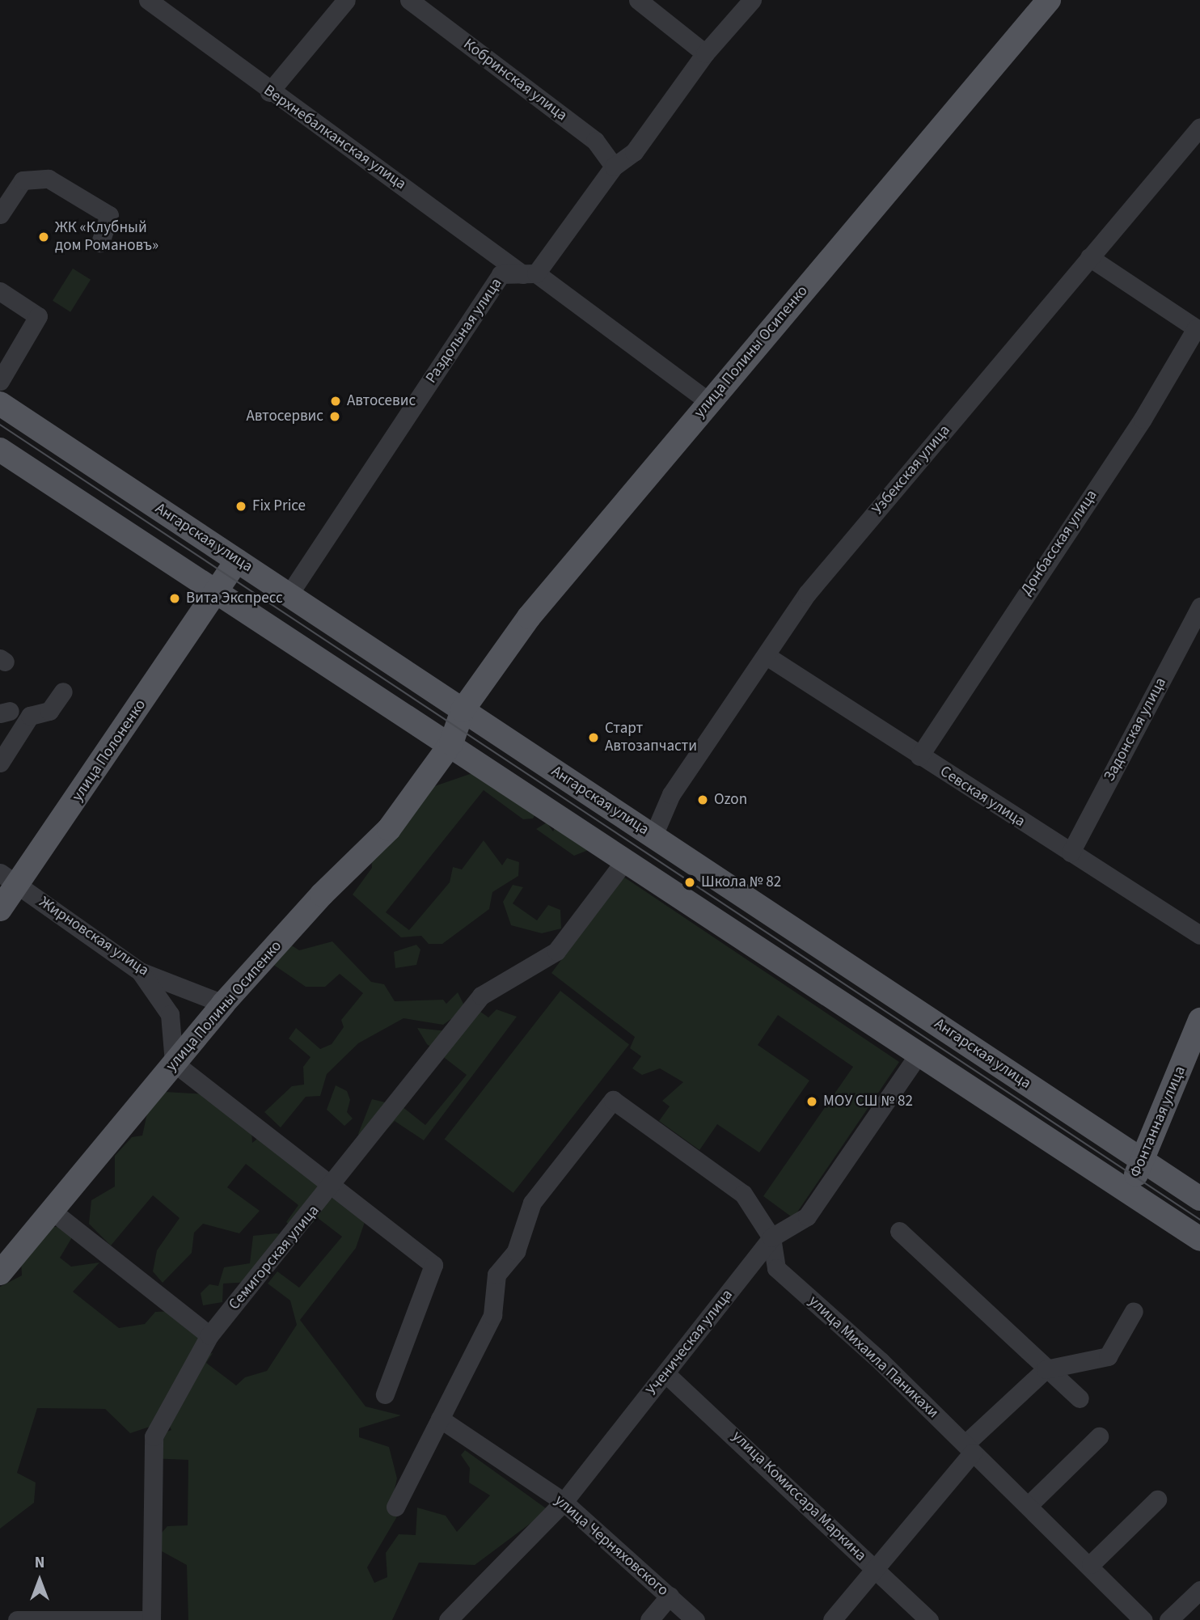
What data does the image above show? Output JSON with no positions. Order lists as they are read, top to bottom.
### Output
{
  "streets": {
    "main road": [
      "улица Полины Осипенко",
      "Ангарская улица",
      "улица Полоненко",
      "Фонтанная улица"
    ],
    "street": [
      "Кобринская улица",
      "Верхнебалканская улица",
      "Раздольная улица",
      "Узбекская улица",
      "Донбасская улица",
      "Задонская улица",
      "Севская улица",
      "Жирновская улица",
      "Семигорская улица",
      "Ученическая улица",
      "улица Михаила Паникахи",
      "улица Комиссара Маркина",
      "улица Черняховского"
    ]
  },
  "crossings": [
    ["Верхнебалканская улица", "Раздольная улица"],
    ["Верхнебалканская улица", "улица Полины Осипенко"],
    ["Раздольная улица", "Ангарская улица"],
    ["улица Полины Осипенко", "Ангарская улица"],
    ["улица Полины Осипенко", "Жирновская улица"],
    ["Узбекская улица", "Ангарская улица"],
    ["Узбекская улица", "Севская улица"],
    ["Ангарская улица", "улица Полоненко"],
    ["Ангарская улица", "Фонтанная улица"],
    ["Донбасская улица", "Севская улица"],
    ["Задонская улица", "Севская улица"],
    ["улица Полоненко", "Жирновская улица"],
    ["Ученическая улица", "улица Михаила Паникахи"],
    ["Ученическая улица", "улица Комиссара Маркина"],
    ["Ученическая улица", "улица Черняховского"],
    ["улица Михаила Паникахи", "улица Черняховского"]
  ],
  "places": [
    "ЖК «Клубный дом Романовъ»",
    "Автосевис",
    "Автосервис",
    "Fix Price",
    "Вита Экспресс",
    "Старт Автозапчасти",
    "Ozon",
    "Школа № 82",
    "МОУ СШ № 82"
  ],
  "north": "top"
}
